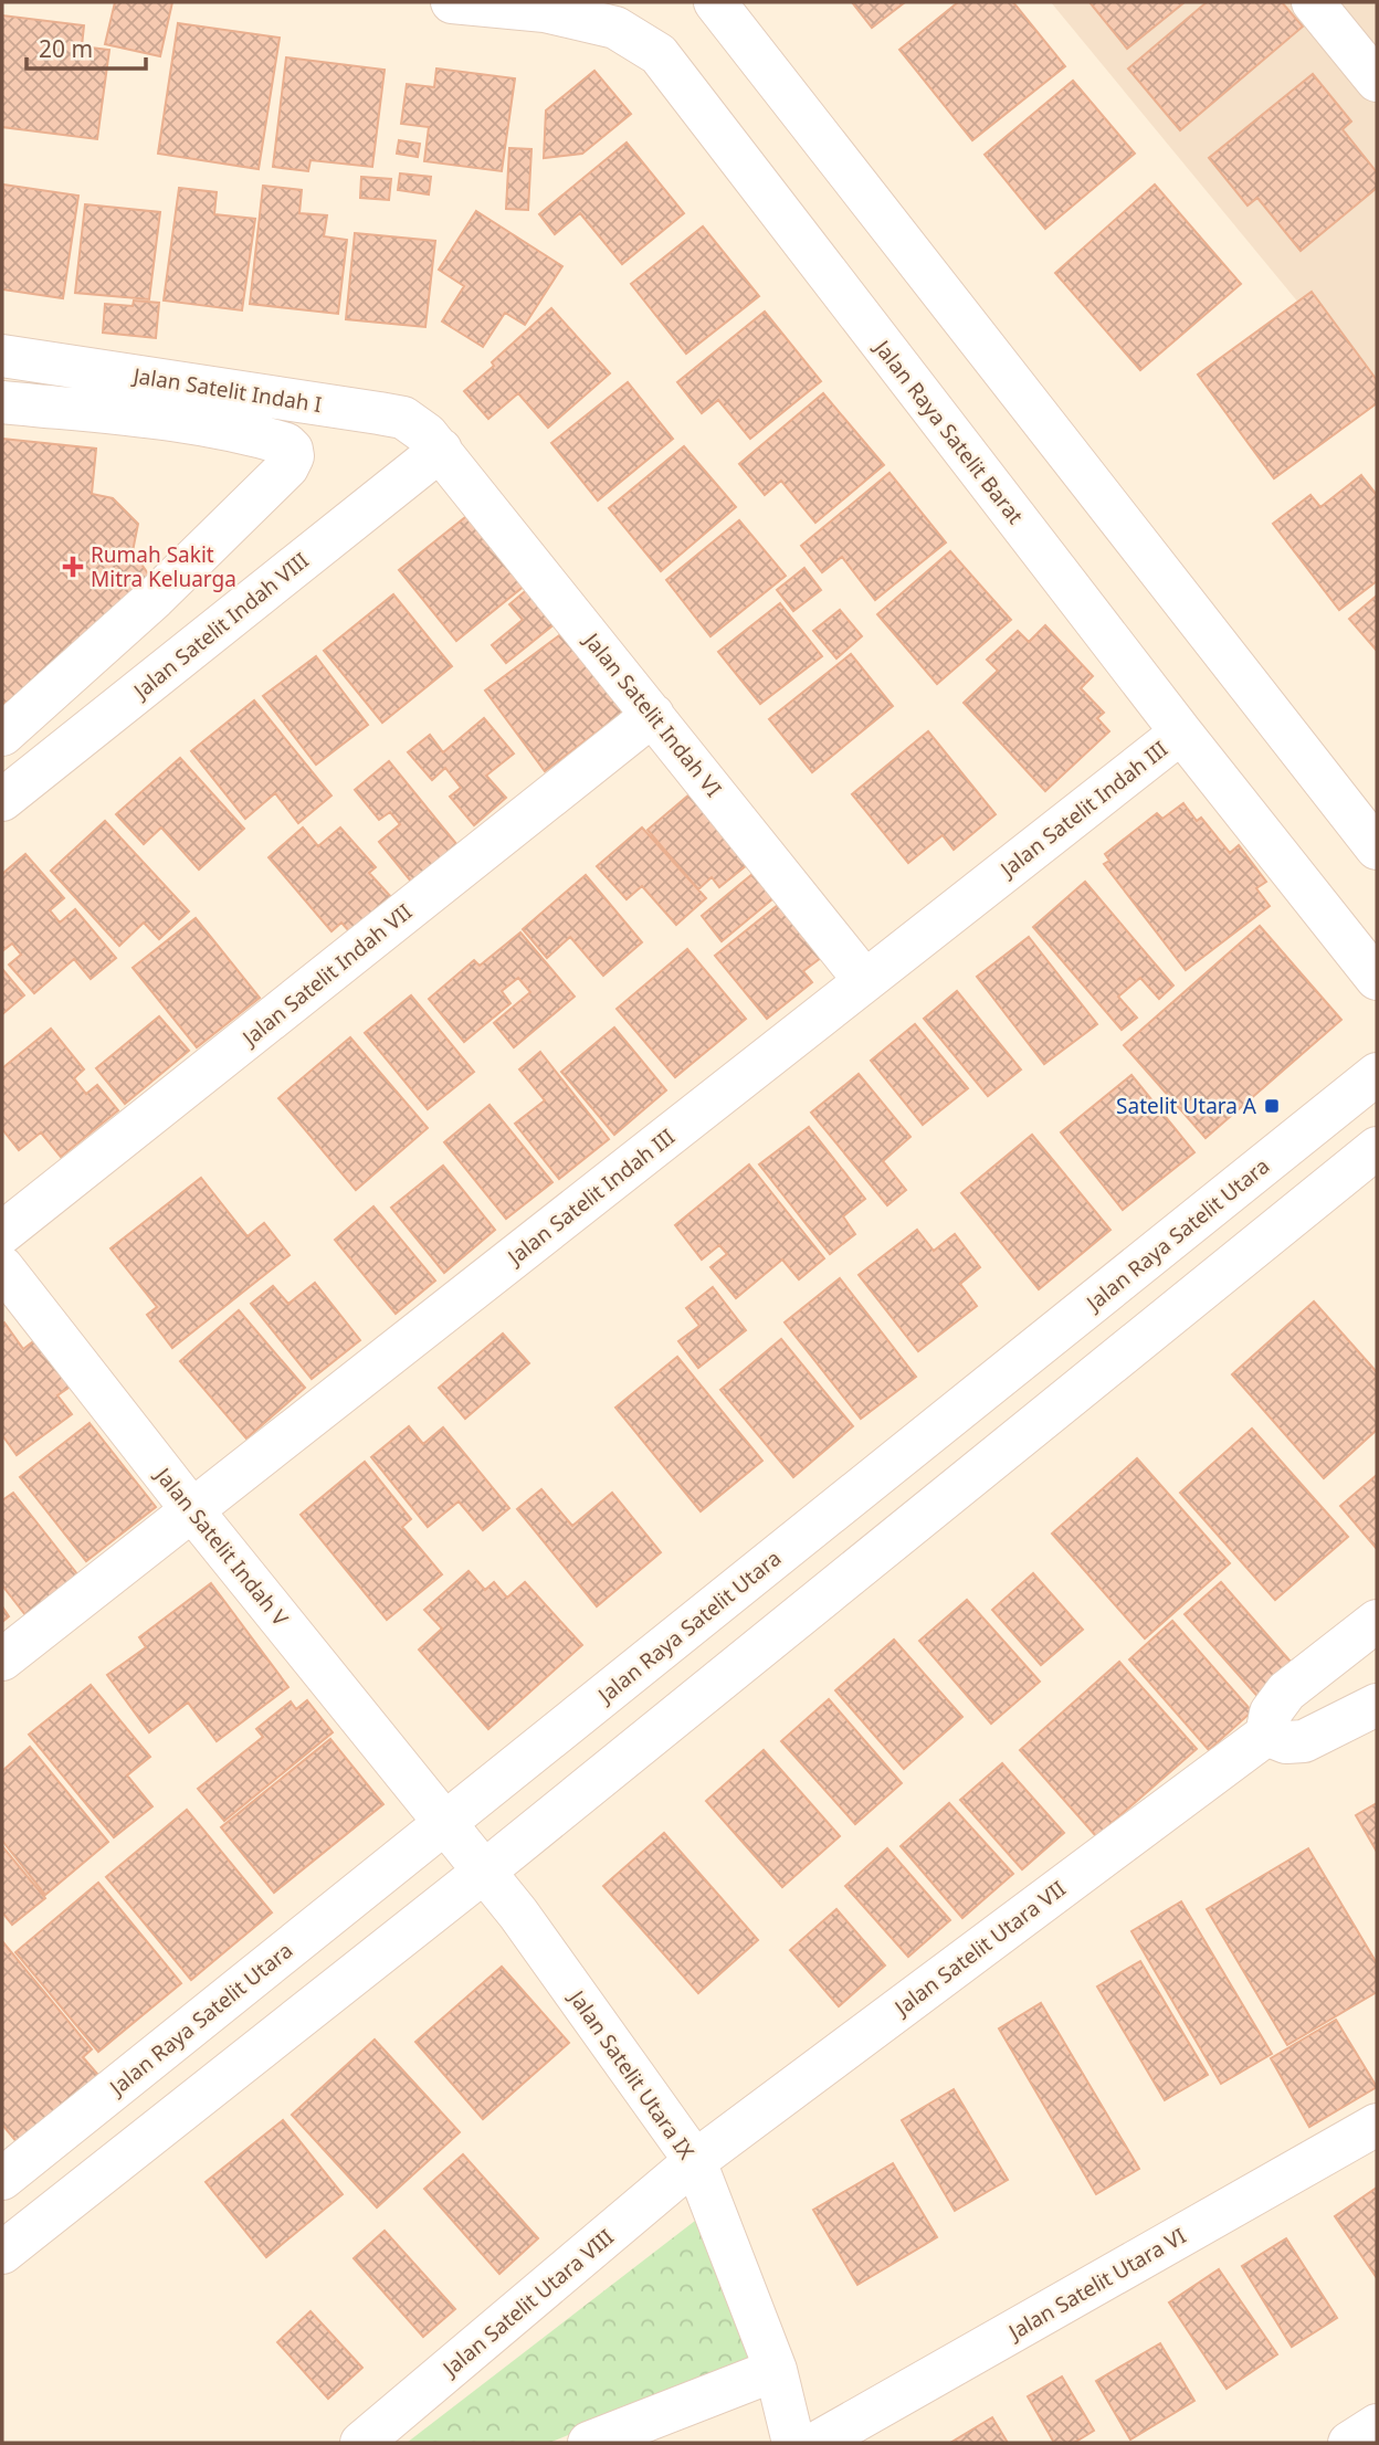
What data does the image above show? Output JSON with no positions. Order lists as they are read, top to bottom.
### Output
{
  "streets": {
    "street": [
      "Jalan Satelit Indah I",
      "Jalan Raya Satelit Barat",
      "Jalan Satelit Indah VIII",
      "Jalan Satelit Indah VI",
      "Jalan Satelit Indah III",
      "Jalan Satelit Indah VII",
      "Jalan Raya Satelit Utara",
      "Jalan Satelit Indah V",
      "Jalan Satelit Utara VII",
      "Jalan Satelit Utara IX",
      "Jalan Satelit Utara VI",
      "Jalan Satelit Utara VIII"
    ]
  },
  "crossings": [
    ["Jalan Satelit Indah I", "Jalan Satelit Indah VIII"],
    ["Jalan Satelit Indah I", "Jalan Satelit Indah VI"],
    ["Jalan Raya Satelit Barat", "Jalan Satelit Indah III"],
    ["Jalan Satelit Indah VIII", "Jalan Satelit Indah VI"],
    ["Jalan Satelit Indah VI", "Jalan Satelit Indah III"],
    ["Jalan Satelit Indah VI", "Jalan Satelit Indah VII"],
    ["Jalan Satelit Indah III", "Jalan Satelit Indah V"],
    ["Jalan Raya Satelit Utara", "Jalan Satelit Indah V"],
    ["Jalan Raya Satelit Utara", "Jalan Satelit Utara IX"],
    ["Jalan Satelit Indah V", "Jalan Satelit Utara IX"],
    ["Jalan Satelit Utara VII", "Jalan Satelit Utara IX"],
    ["Jalan Satelit Utara VII", "Jalan Satelit Utara VIII"],
    ["Jalan Satelit Utara IX", "Jalan Satelit Utara VIII"]
  ],
  "places": {
    "health": ["Rumah Sakit Mitra Keluarga"],
    "transit": ["Satelit Utara A"]
  },
  "scale_bar": "20 m"
}
